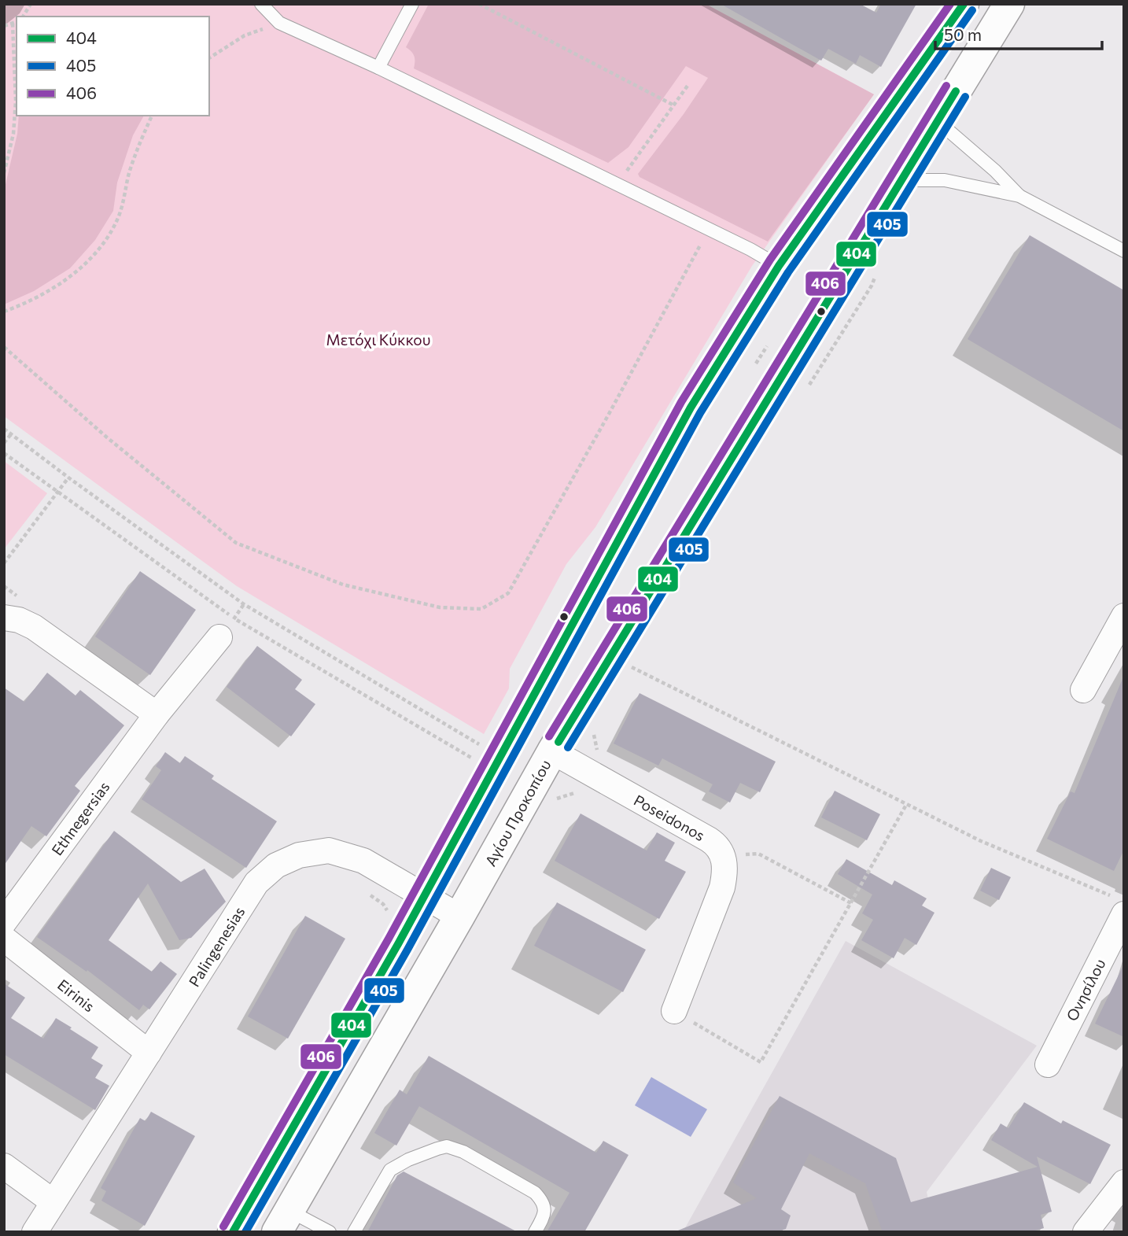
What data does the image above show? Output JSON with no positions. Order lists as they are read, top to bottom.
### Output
{
  "streets": {
    "main road": ["Αγίου Προκοπίου"],
    "street": [
      "Poseidonos",
      "Ethnegersias",
      "Palingenesias",
      "Ονησίλου",
      "Eirinis"
    ]
  },
  "crossings": [
    ["Αγίου Προκοπίου", "Poseidonos"],
    ["Αγίου Προκοπίου", "Palingenesias"],
    ["Palingenesias", "Eirinis"]
  ],
  "parks": ["Μετόχι Κύκκου"],
  "lines": ["transit line 404", "transit line 406", "transit line 405"],
  "legend": ["404", "405", "406"],
  "scale_bar": "50 m"
}
